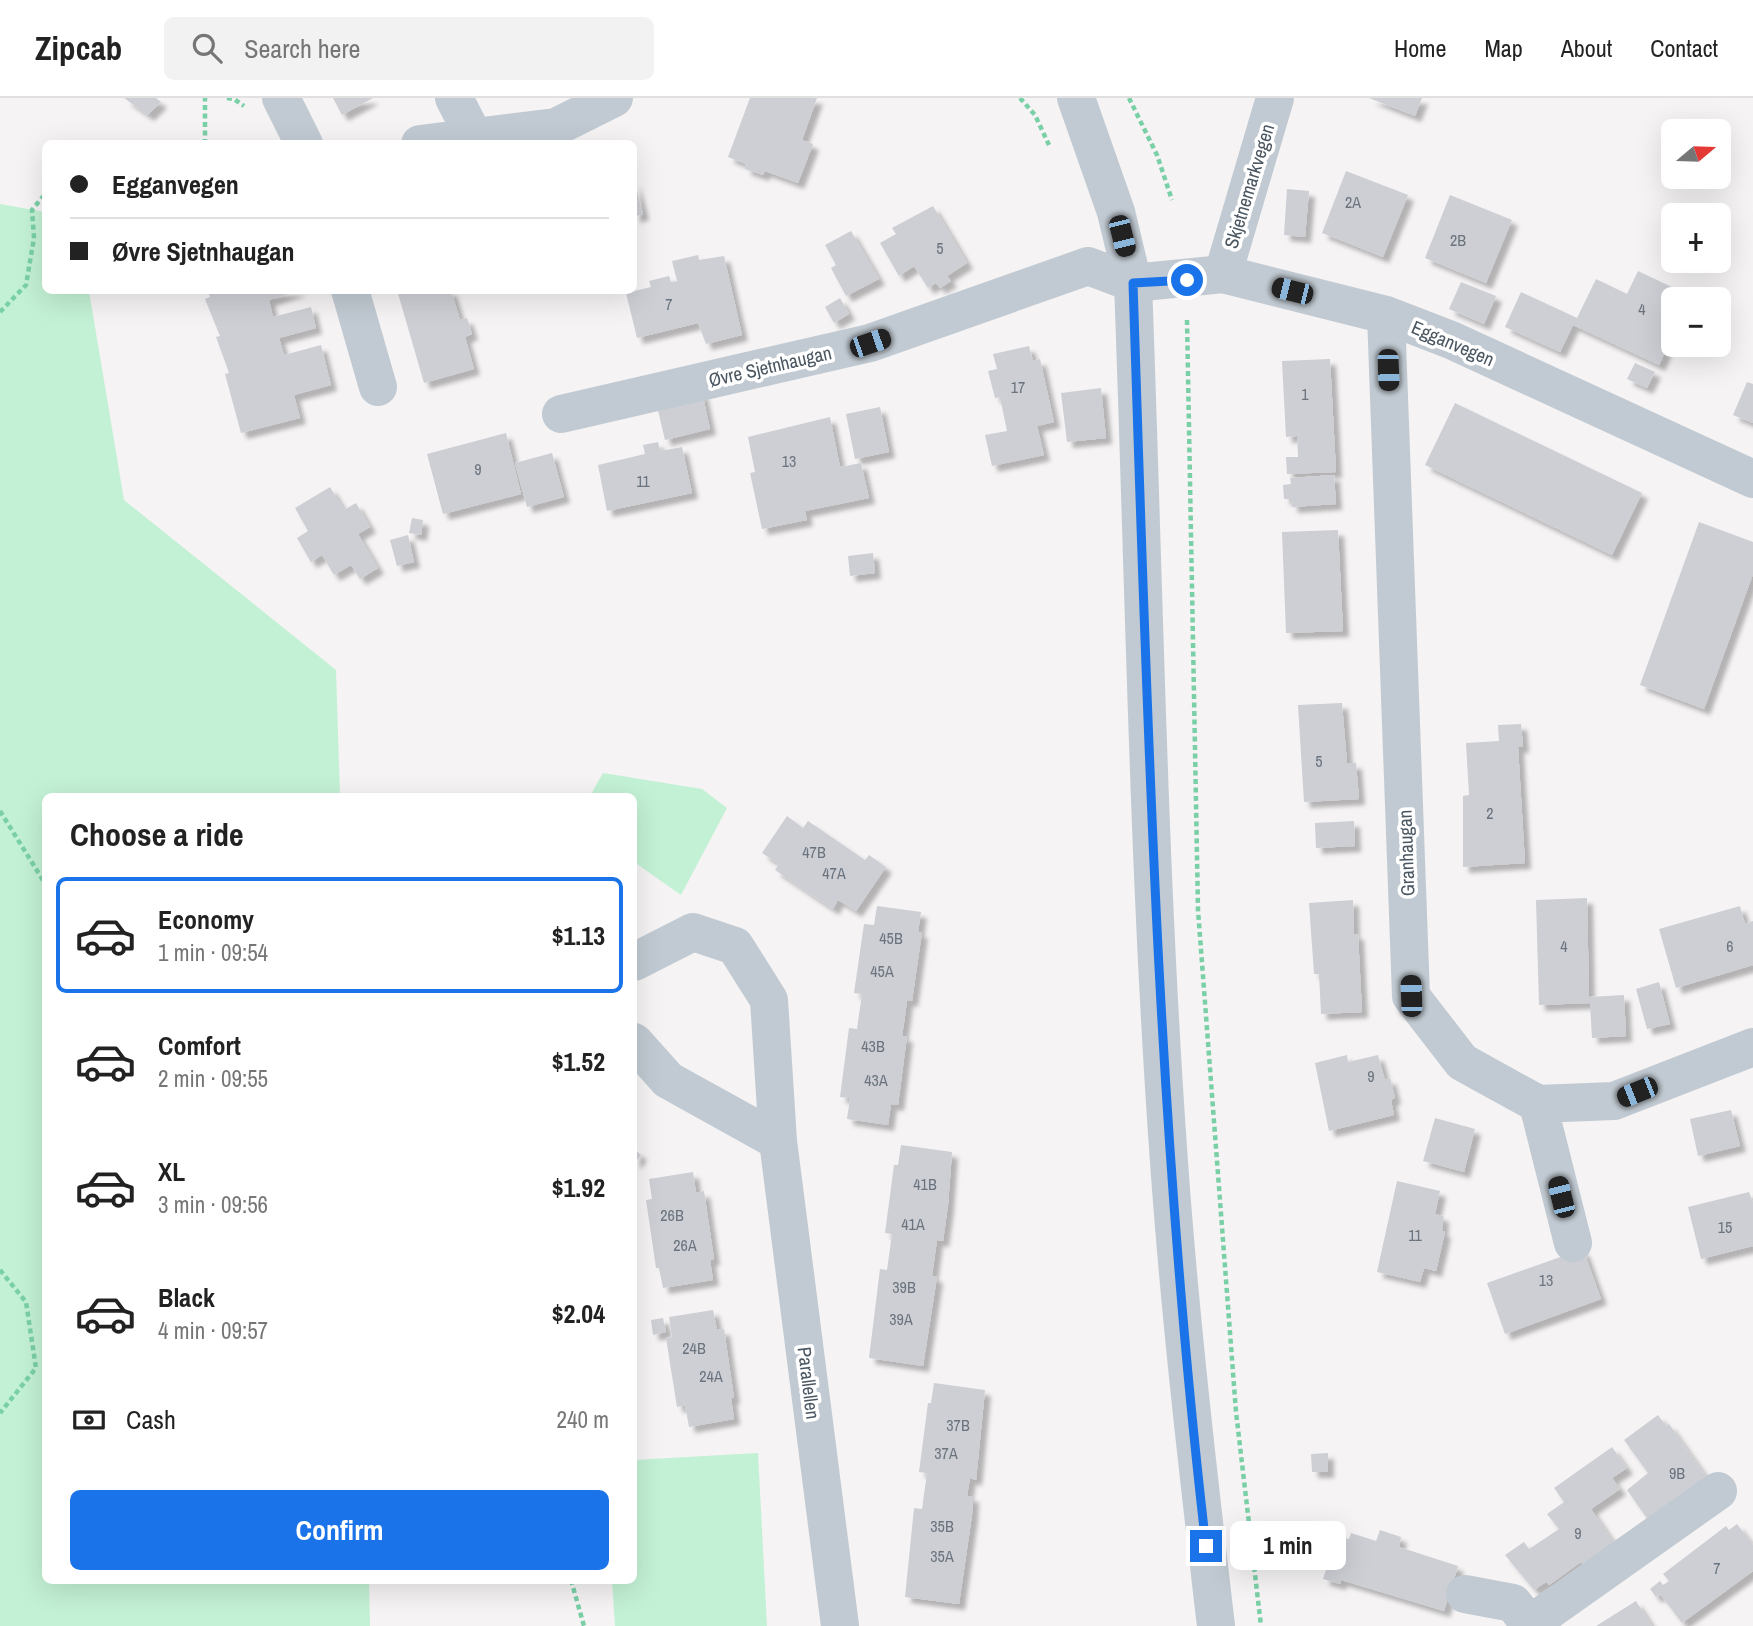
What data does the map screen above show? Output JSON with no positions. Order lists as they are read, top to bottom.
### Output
{
  "streets": {
    "street": [
      "Skjetnemarkvegen",
      "Egganvegen",
      "Øvre Sjetnhaugan",
      "Granhaugan",
      "Parallellen"
    ]
  },
  "crossings": [
    ["Skjetnemarkvegen", "Egganvegen"],
    ["Egganvegen", "Øvre Sjetnhaugan"],
    ["Egganvegen", "Granhaugan"]
  ],
  "house_numbers": [
    "2A",
    "2B",
    "5",
    "7",
    "4",
    "17",
    "1",
    "13",
    "9",
    "11",
    "5",
    "2",
    "47B",
    "47A",
    "45B",
    "4",
    "6",
    "45A",
    "43B",
    "9",
    "43A",
    "41B",
    "26B",
    "41A",
    "15",
    "11",
    "26A",
    "13",
    "39B",
    "39A",
    "24B",
    "24A",
    "37B",
    "37A",
    "9B",
    "35B",
    "9",
    "35A",
    "7"
  ],
  "north": "right",
  "page": {
    "header": "Zipcab",
    "search": "Search here",
    "nav": [
      "Home",
      "Map",
      "About",
      "Contact"
    ],
    "map_buttons": ["+", "−"],
    "banner": ["Egganvegen", "Øvre Sjetnhaugan"],
    "heading": "Choose a ride",
    "list": [
      {
        "name": "Economy",
        "note": "1 min · 09:54",
        "value": "$1.13"
      },
      {
        "name": "Comfort",
        "note": "2 min · 09:55",
        "value": "$1.52"
      },
      {
        "name": "XL",
        "note": "3 min · 09:56",
        "value": "$1.92"
      },
      {
        "name": "Black",
        "note": "4 min · 09:57",
        "value": "$2.04"
      }
    ],
    "pay": ["Cash", "240 m"],
    "buttons": "Confirm",
    "bubble": "1 min"
  }
}
